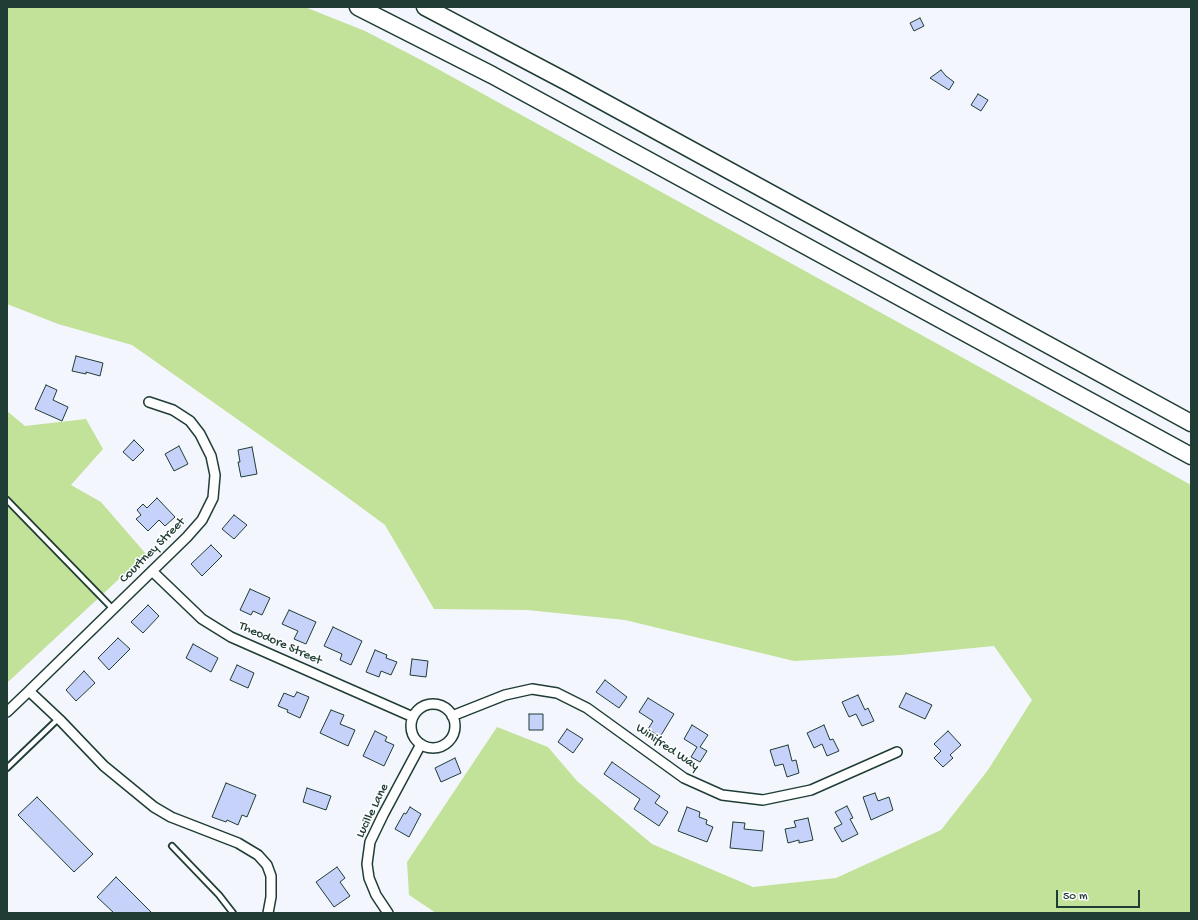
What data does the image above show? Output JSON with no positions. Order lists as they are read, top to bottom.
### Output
{
  "streets": {
    "street": [
      "Courtney Street",
      "Theodore Street",
      "Winifred Way",
      "Lucille Lane"
    ]
  },
  "crossings": [
    ["Courtney Street", "Theodore Street"],
    ["Theodore Street", "Winifred Way"],
    ["Theodore Street", "Lucille Lane"],
    ["Winifred Way", "Lucille Lane"]
  ],
  "scale_bar": "50 m"
}
